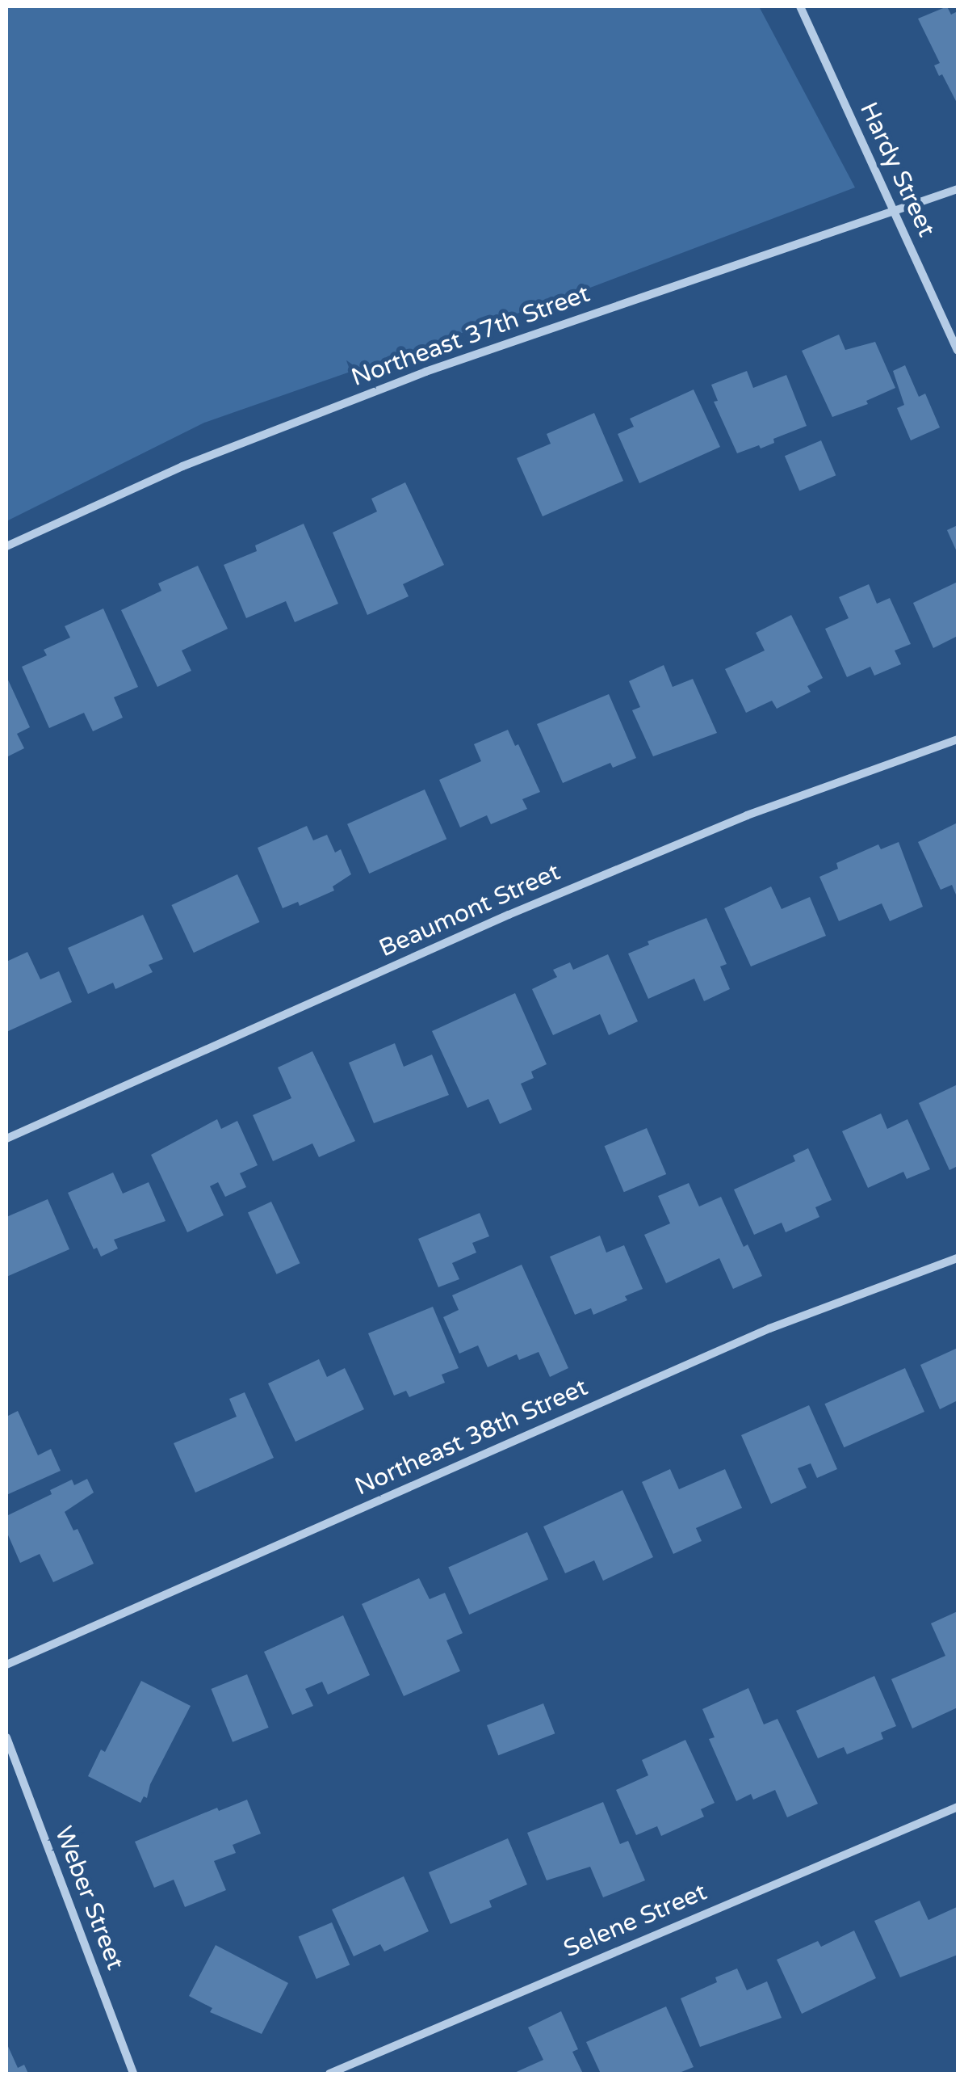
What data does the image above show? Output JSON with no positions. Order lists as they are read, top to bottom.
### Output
{
  "streets": {
    "street": [
      "Hardy Street",
      "Northeast 37th Street",
      "Beaumont Street",
      "Northeast 38th Street",
      "Weber Street",
      "Selene Street"
    ]
  },
  "crossings": [
    ["Hardy Street", "Northeast 37th Street"]
  ]
}
